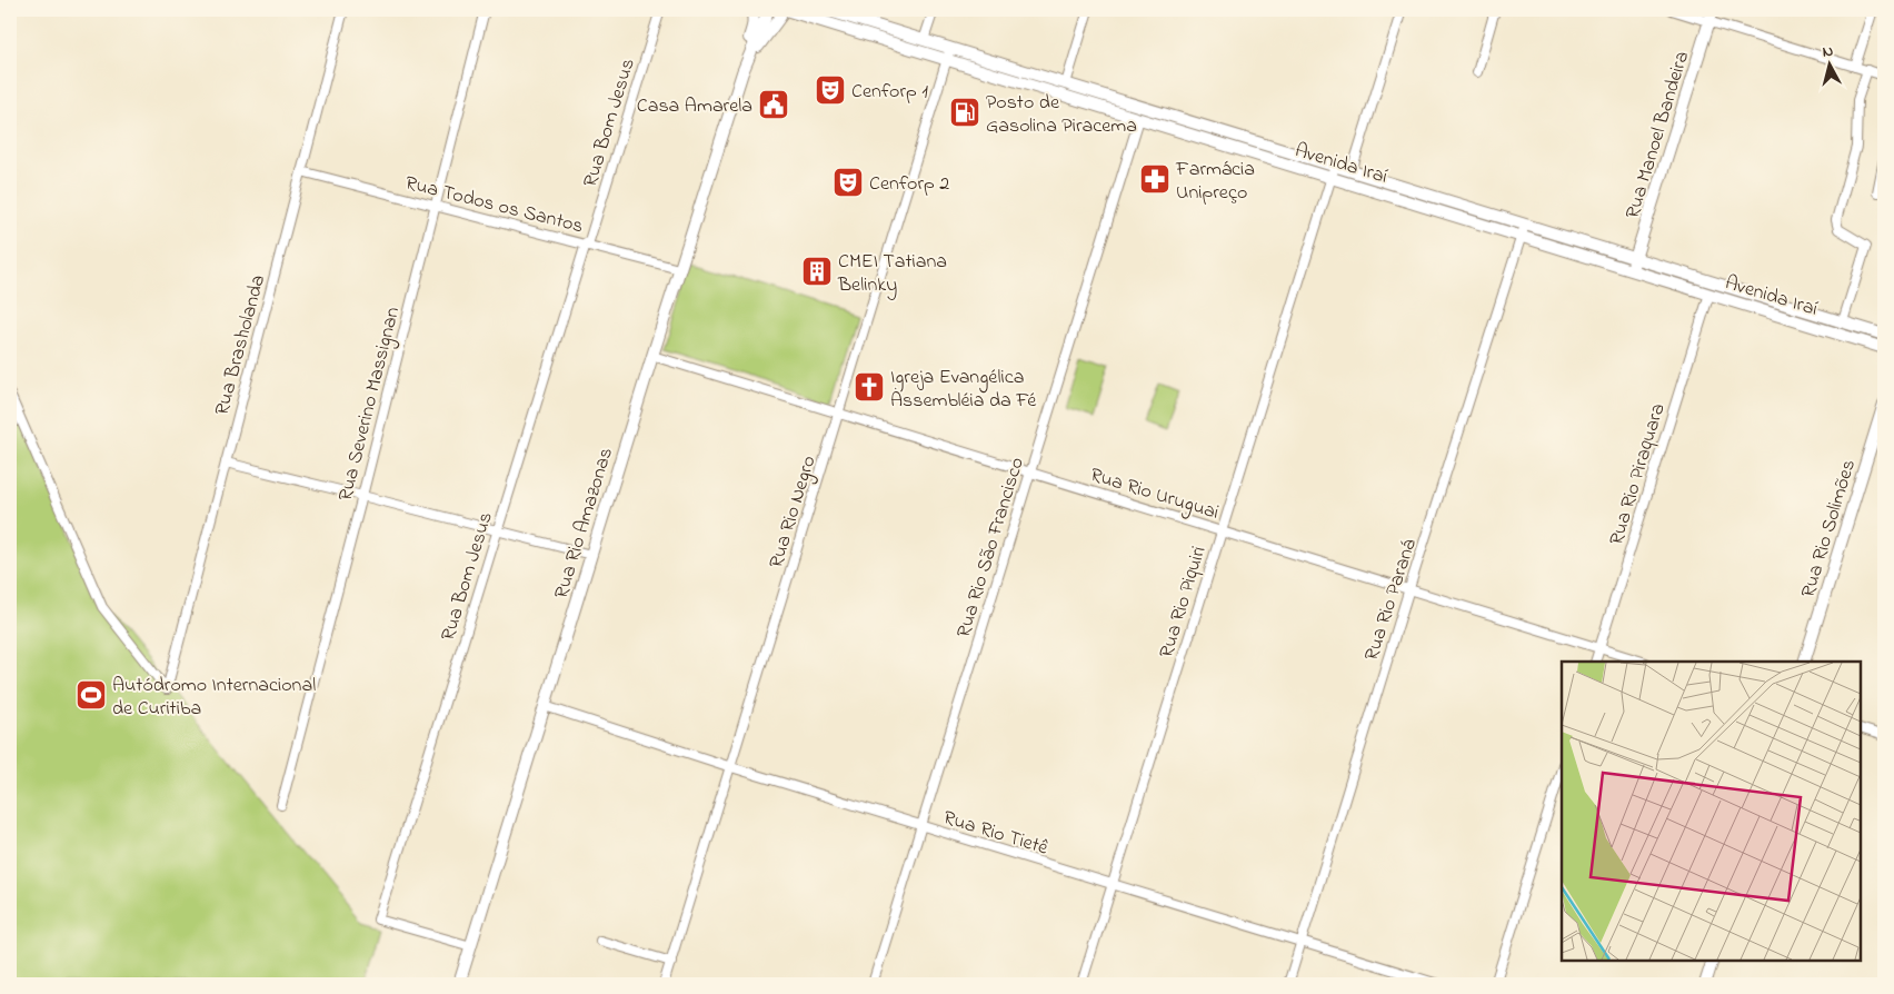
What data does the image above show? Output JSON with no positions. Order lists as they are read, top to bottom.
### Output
{
  "streets": {
    "main road": [
      "Rua Manoel Bandeira",
      "Avenida Iraí",
      "Rua Rio Amazonas",
      "Rua Rio Solimões"
    ],
    "street": [
      "Rua Bom Jesus",
      "Rua Todos os Santos",
      "Rua Brasholanda",
      "Rua Severino Massignan",
      "Rua Rio Piraquara",
      "Rua Rio Uruguai",
      "Rua Rio Negro",
      "Rua Rio São Francisco",
      "Rua Rio Paraná",
      "Rua Rio Piquiri",
      "Rua Rio Tietê"
    ]
  },
  "crossings": [
    ["Rua Bom Jesus", "Rua Todos os Santos"],
    ["Rua Bom Jesus", "Rua Rio Amazonas"],
    ["Rua Manoel Bandeira", "Avenida Iraí"],
    ["Avenida Iraí", "Rua Rio Piraquara"],
    ["Avenida Iraí", "Rua Rio Negro"],
    ["Avenida Iraí", "Rua Rio Amazonas"],
    ["Avenida Iraí", "Rua Rio São Francisco"],
    ["Avenida Iraí", "Rua Rio Paraná"],
    ["Avenida Iraí", "Rua Rio Piquiri"],
    ["Rua Todos os Santos", "Rua Brasholanda"],
    ["Rua Todos os Santos", "Rua Severino Massignan"],
    ["Rua Todos os Santos", "Rua Rio Amazonas"],
    ["Rua Rio Piraquara", "Rua Rio Uruguai"],
    ["Rua Rio Uruguai", "Rua Rio Negro"],
    ["Rua Rio Uruguai", "Rua Rio Amazonas"],
    ["Rua Rio Uruguai", "Rua Rio São Francisco"],
    ["Rua Rio Uruguai", "Rua Rio Paraná"],
    ["Rua Rio Uruguai", "Rua Rio Piquiri"],
    ["Rua Rio Negro", "Rua Rio Tietê"],
    ["Rua Rio Amazonas", "Rua Rio Tietê"],
    ["Rua Rio São Francisco", "Rua Rio Tietê"],
    ["Rua Rio Paraná", "Rua Rio Tietê"],
    ["Rua Rio Piquiri", "Rua Rio Tietê"]
  ],
  "places": {
    "theatre": ["Cenforp 1", "Cenforp 2"],
    "public building": ["Casa Amarela"],
    "fuel station": ["Posto de Gasolina Piracema"],
    "pharmacy": ["Farmácia Unipreço"],
    "building": ["CMEI Tatiana Belinky"],
    "church": ["Igreja Evangélica Assembléia da Fé"],
    "sports": ["Autódromo Internacional de Curitiba"]
  },
  "north": "top"
}
